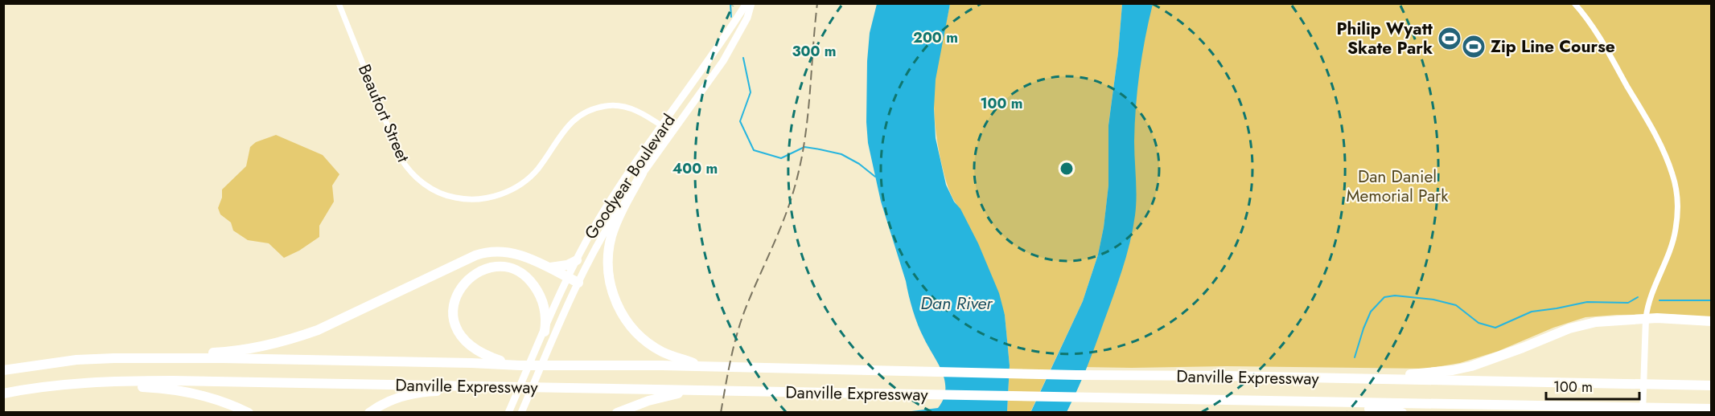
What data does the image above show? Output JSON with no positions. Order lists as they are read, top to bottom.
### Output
{
  "streets": {
    "highway": ["Danville Expressway"],
    "main road": ["Goodyear Boulevard"],
    "street": ["Beaufort Street"]
  },
  "crossings": [
    ["Beaufort Street", "Goodyear Boulevard"]
  ],
  "water": ["Dan River"],
  "parks": ["Dan Daniel Memorial Park"],
  "places": {
    "sports": ["Philip Wyatt Skate Park", "Zip Line Course"]
  },
  "scale_bar": "100 m",
  "rings": [
    "200 m",
    "300 m",
    "100 m",
    "400 m"
  ]
}
